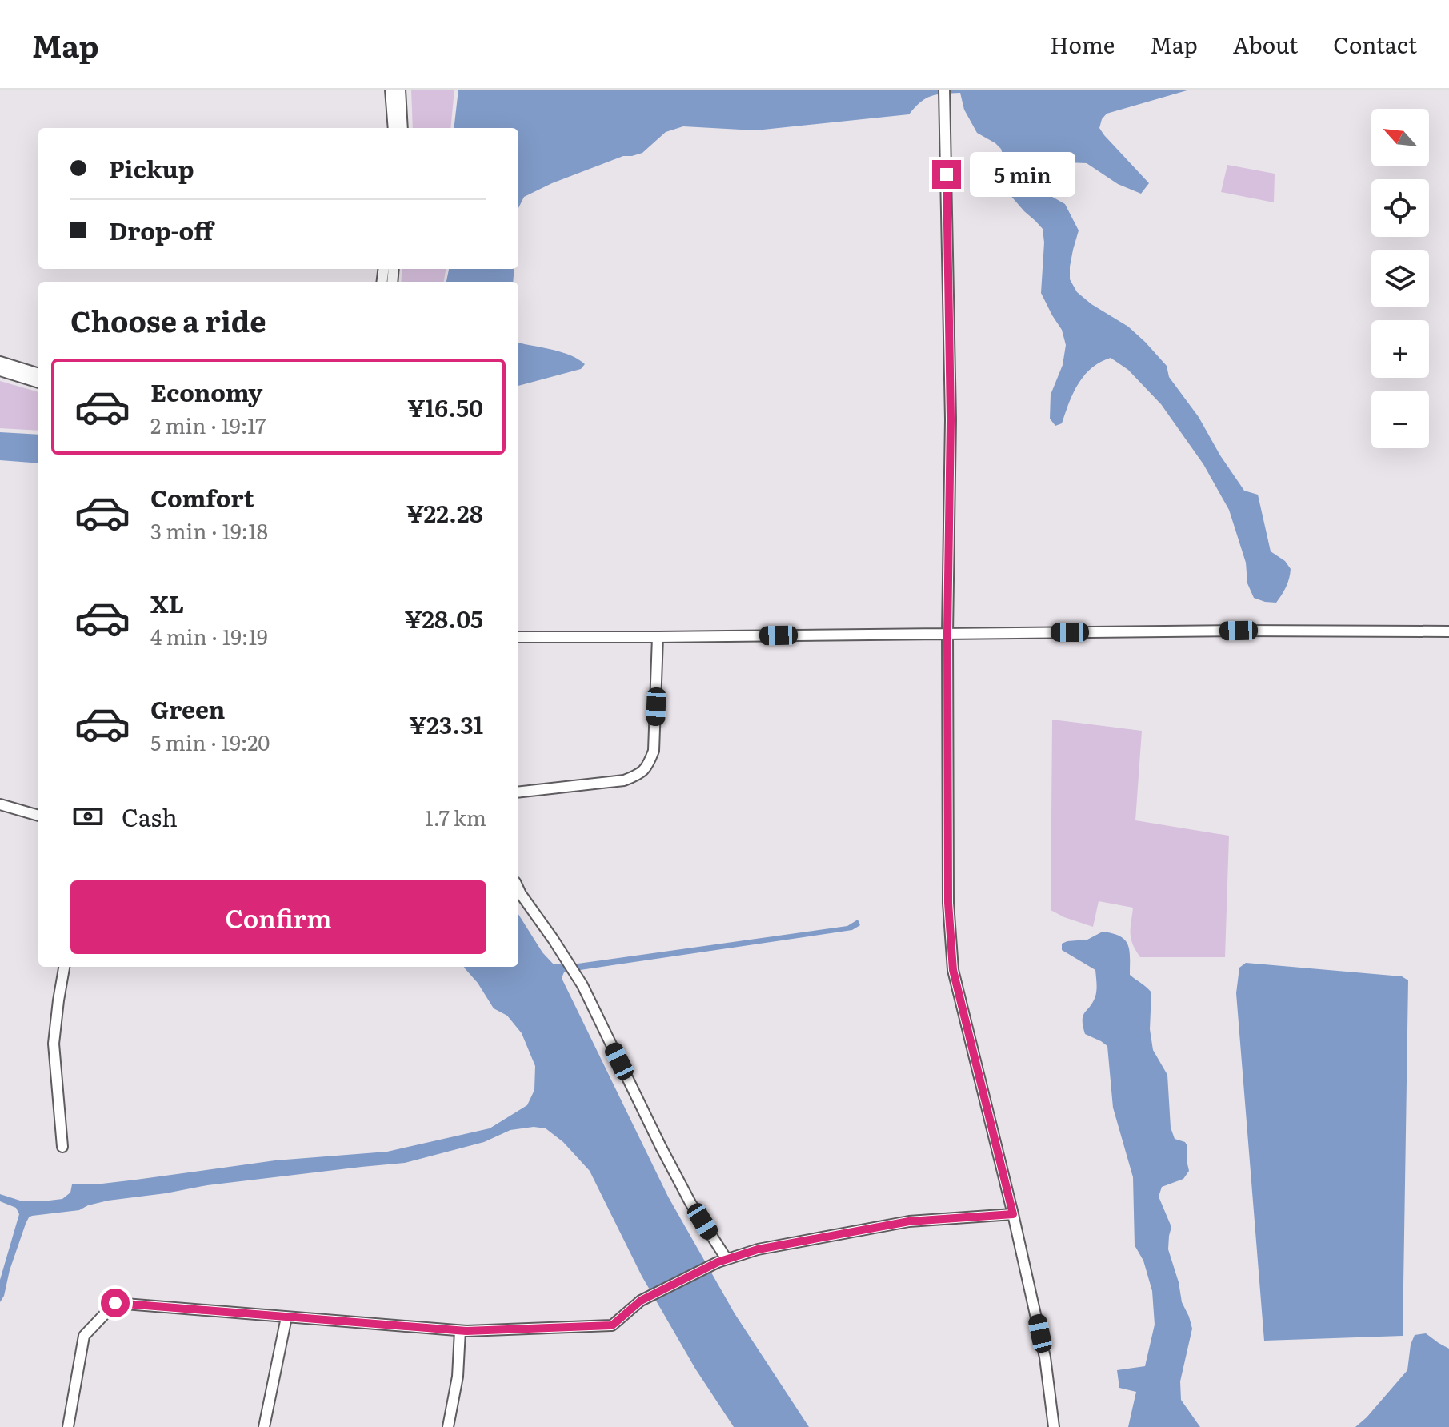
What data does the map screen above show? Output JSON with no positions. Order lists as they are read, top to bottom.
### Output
{
  "north": "top left",
  "page": {
    "header": "Map",
    "nav": [
      "Home",
      "Map",
      "About",
      "Contact"
    ],
    "map_buttons": ["+", "−"],
    "banner": ["Pickup", "Drop-off"],
    "bubble": "5 min",
    "heading": "Choose a ride",
    "list": [
      {
        "name": "Economy",
        "note": "2 min · 19:17",
        "value": "¥16.50"
      },
      {
        "name": "Comfort",
        "note": "3 min · 19:18",
        "value": "¥22.28"
      },
      {
        "name": "XL",
        "note": "4 min · 19:19",
        "value": "¥28.05"
      },
      {
        "name": "Green",
        "note": "5 min · 19:20",
        "value": "¥23.31"
      }
    ],
    "pay": ["Cash", "1.7 km"],
    "buttons": "Confirm"
  }
}
